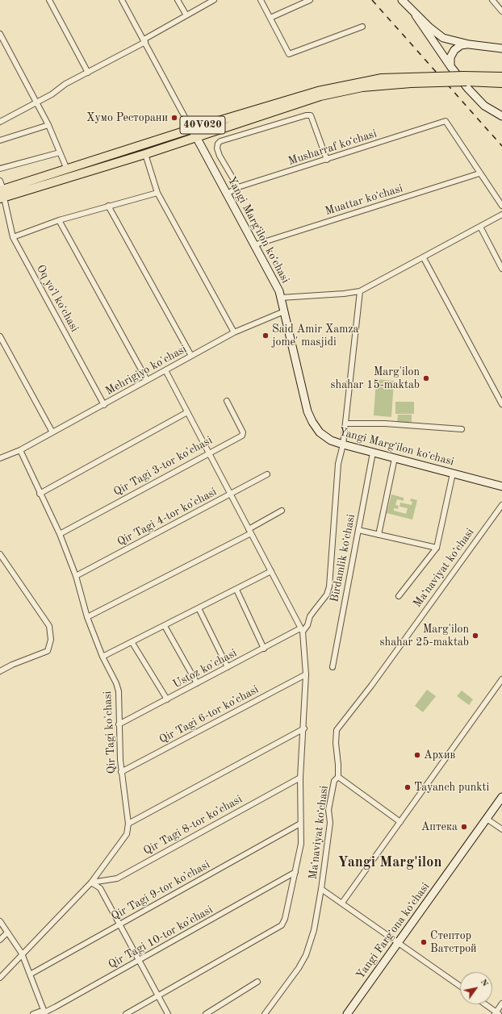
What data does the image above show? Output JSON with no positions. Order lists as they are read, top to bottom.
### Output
{
  "streets": {
    "main road": ["40V020", "Yangi Margʻilon koʻchasi", "Yangi Fargʻona koʻchasi"],
    "street": [
      "Musharraf koʻchasi",
      "Muattar koʻchasi",
      "Oq yoʻl koʻchasi",
      "Mehrigiyo ko'chasi",
      "Qir Tagi 3-tor koʼchasi",
      "Qir Tagi 4-tor koʼchasi",
      "Birdamlik koʻchasi",
      "Maʻnaviyat koʻchasi",
      "Ustoz ko'chasi",
      "Qir Tagi 6-tor koʼchasi",
      "Qir Tagi ko'chasi",
      "Qir Tagi 8-tor koʼchasi",
      "Qir Tagi 9-tor koʼchasi",
      "Qir Tagi 10-tor koʼchasi"
    ]
  },
  "crossings": [
    ["40V020", "Yangi Margʻilon koʻchasi"],
    ["40V020", "Oq yoʻl koʻchasi"],
    ["Musharraf koʻchasi", "Muattar koʻchasi"],
    ["Musharraf koʻchasi", "Yangi Margʻilon koʻchasi"],
    ["Muattar koʻchasi", "Yangi Margʻilon koʻchasi"],
    ["Yangi Margʻilon koʻchasi", "Mehrigiyo ko'chasi"],
    ["Yangi Margʻilon koʻchasi", "Birdamlik koʻchasi"],
    ["Oq yoʻl koʻchasi", "Mehrigiyo ko'chasi"],
    ["Mehrigiyo ko'chasi", "Qir Tagi ko'chasi"],
    ["Qir Tagi 3-tor koʼchasi", "Qir Tagi ko'chasi"],
    ["Qir Tagi 4-tor koʼchasi", "Qir Tagi ko'chasi"],
    ["Ustoz ko'chasi", "Qir Tagi ko'chasi"],
    ["Qir Tagi 6-tor koʼchasi", "Qir Tagi ko'chasi"],
    ["Qir Tagi ko'chasi", "Qir Tagi 8-tor koʼchasi"]
  ],
  "districts": ["Yangi Marg'ilon"],
  "places": [
    "Хумо Ресторани",
    "Said Amir Xamza jome' masjidi",
    "Marg'ilon shahar 15-maktab",
    "Marg'ilon shahar 25-maktab",
    "Архив",
    "Tayanch punkti",
    "Аптека",
    "Стептор Ватстрой"
  ],
  "north": "top right"
}
